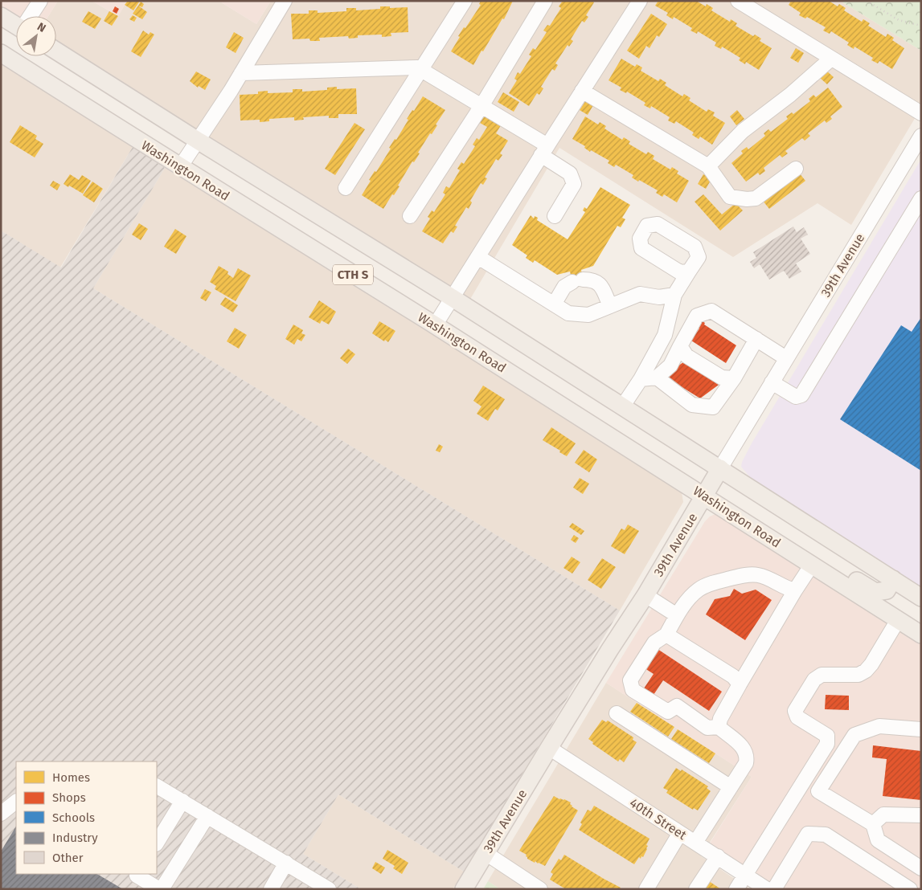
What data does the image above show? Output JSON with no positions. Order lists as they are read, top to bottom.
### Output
{
  "streets": {
    "main road": ["Washington Road", "39th Avenue", "CTH S"],
    "street": ["40th Street"]
  },
  "crossings": [
    ["Washington Road", "39th Avenue"],
    ["39th Avenue", "CTH S"],
    ["39th Avenue", "40th Street"]
  ],
  "legend": [
    "Homes",
    "Shops",
    "Schools",
    "Industry",
    "Other"
  ],
  "north": "top right"
}
